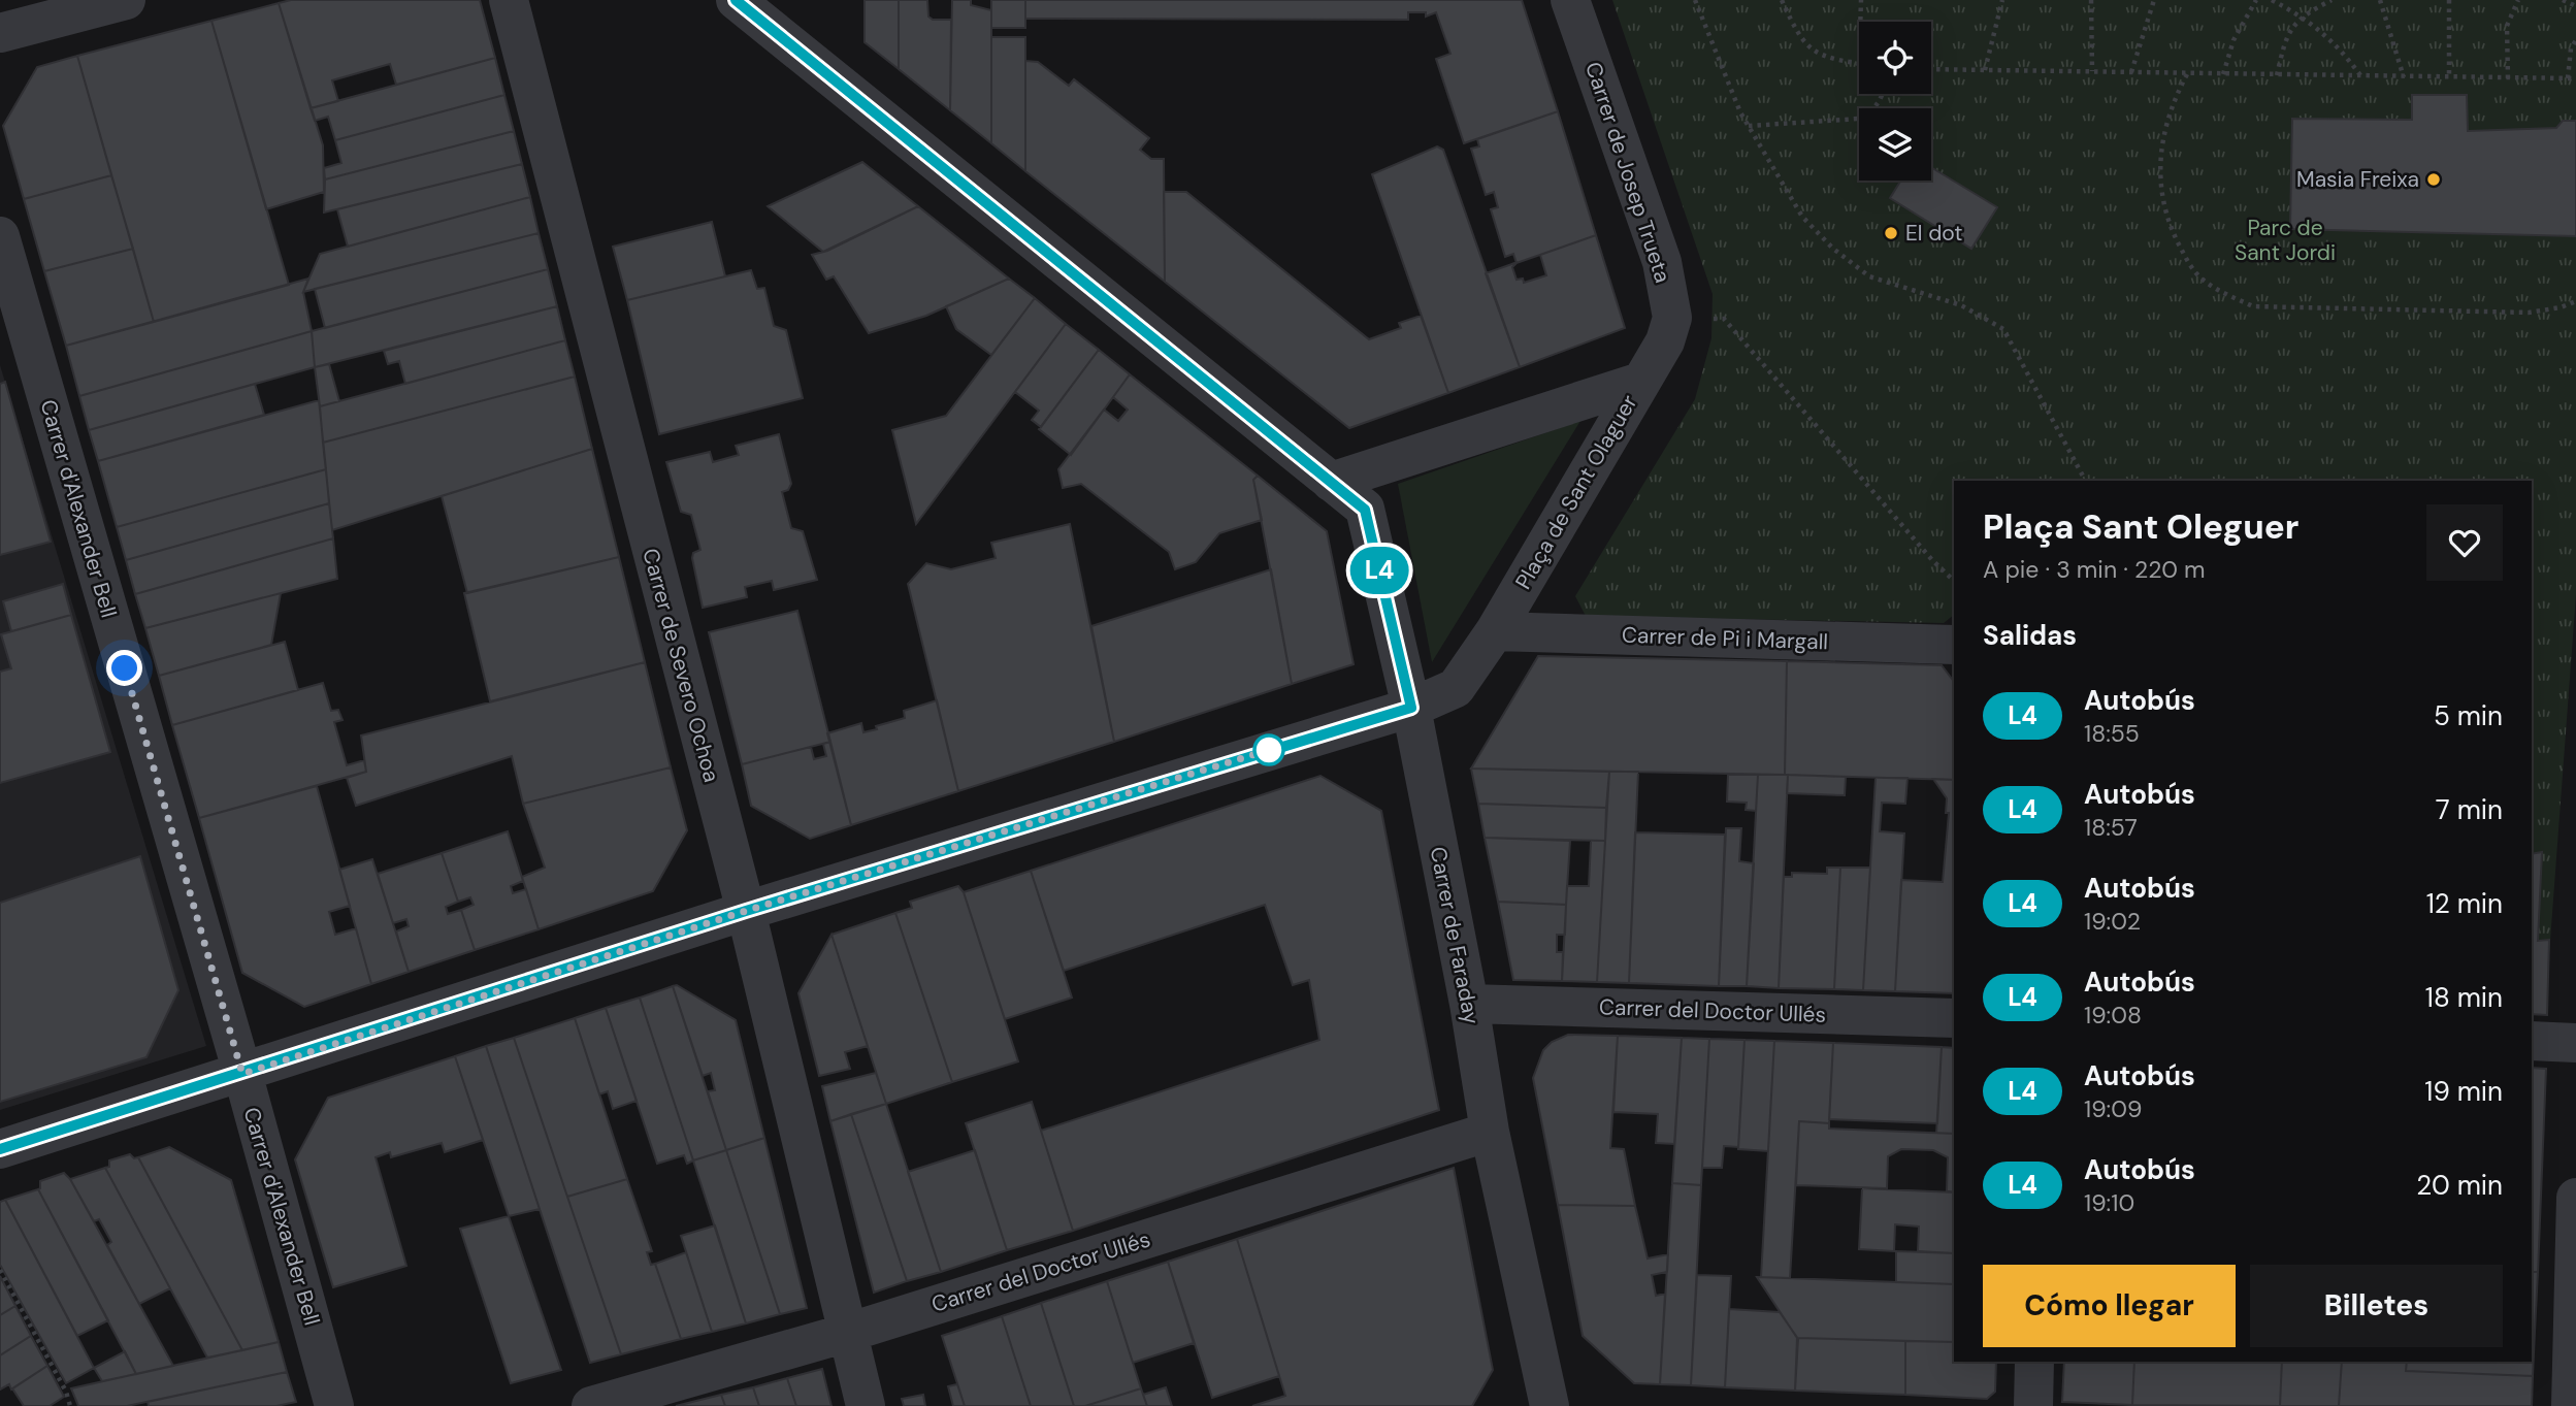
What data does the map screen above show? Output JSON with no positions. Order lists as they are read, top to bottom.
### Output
{
  "streets": {
    "street": [
      "Carrer de Josep Trueta",
      "Plaça de Sant Olaguer",
      "Carrer d'Alexander Bell",
      "Carrer de Pi i Margall",
      "Carrer de Severo Ochoa",
      "Carrer de Faraday",
      "Carrer del Doctor Ullés"
    ]
  },
  "crossings": [
    ["Carrer de Josep Trueta", "Plaça de Sant Olaguer"],
    ["Plaça de Sant Olaguer", "Carrer d'Alexander Bell"],
    ["Plaça de Sant Olaguer", "Carrer de Pi i Margall"],
    ["Plaça de Sant Olaguer", "Carrer de Severo Ochoa"],
    ["Plaça de Sant Olaguer", "Carrer de Faraday"],
    ["Carrer de Severo Ochoa", "Carrer del Doctor Ullés"],
    ["Carrer de Faraday", "Carrer del Doctor Ullés"]
  ],
  "parks": ["Parc de Sant Jordi"],
  "places": ["Masia Freixa", "El dot"],
  "lines": ["bus line L4"],
  "page": {
    "on_map": "L4",
    "heading": [
      ["Plaça Sant Oleguer", "A pie · 3 min · 220 m"],
      "Salidas"
    ],
    "list": [
      {
        "mark": "L4",
        "name": "Autobús",
        "note": "18:55",
        "value": "5 min"
      },
      {
        "mark": "L4",
        "name": "Autobús",
        "note": "18:57",
        "value": "7 min"
      },
      {
        "mark": "L4",
        "name": "Autobús",
        "note": "19:02",
        "value": "12 min"
      },
      {
        "mark": "L4",
        "name": "Autobús",
        "note": "19:08",
        "value": "18 min"
      },
      {
        "mark": "L4",
        "name": "Autobús",
        "note": "19:09",
        "value": "19 min"
      },
      {
        "mark": "L4",
        "name": "Autobús",
        "note": "19:10",
        "value": "20 min"
      }
    ],
    "buttons": ["Cómo llegar", "Billetes"]
  }
}
